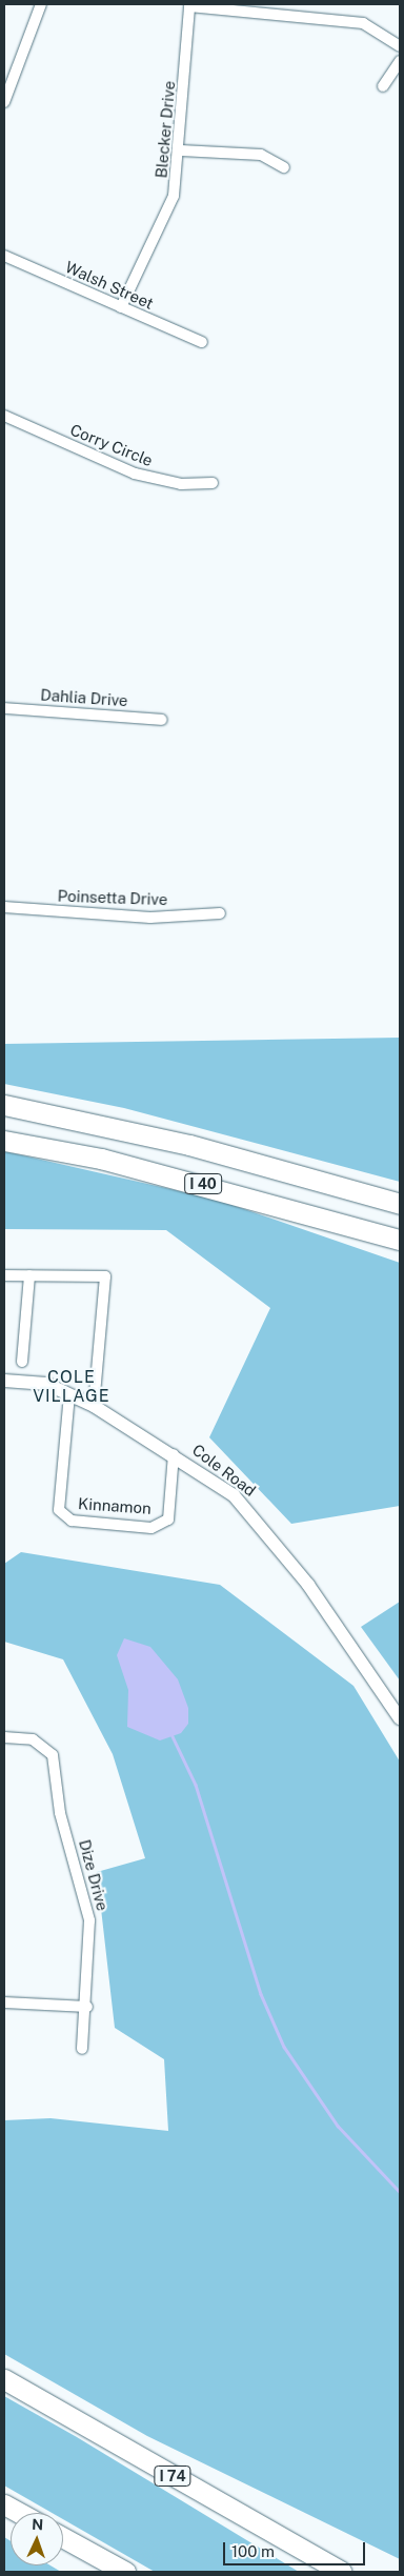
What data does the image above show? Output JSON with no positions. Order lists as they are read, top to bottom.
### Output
{
  "streets": {
    "highway": ["I 40", "I 74"],
    "street": [
      "Blecker Drive",
      "Walsh Street",
      "Corry Circle",
      "Dahlia Drive",
      "Poinsetta Drive",
      "Cole Road",
      "Kinnamon",
      "Dize Drive"
    ]
  },
  "crossings": [
    ["Blecker Drive", "Walsh Street"],
    ["Cole Road", "Kinnamon"]
  ],
  "districts": ["COLE VILLAGE"],
  "scale_bar": "100 m",
  "north": "top"
}
